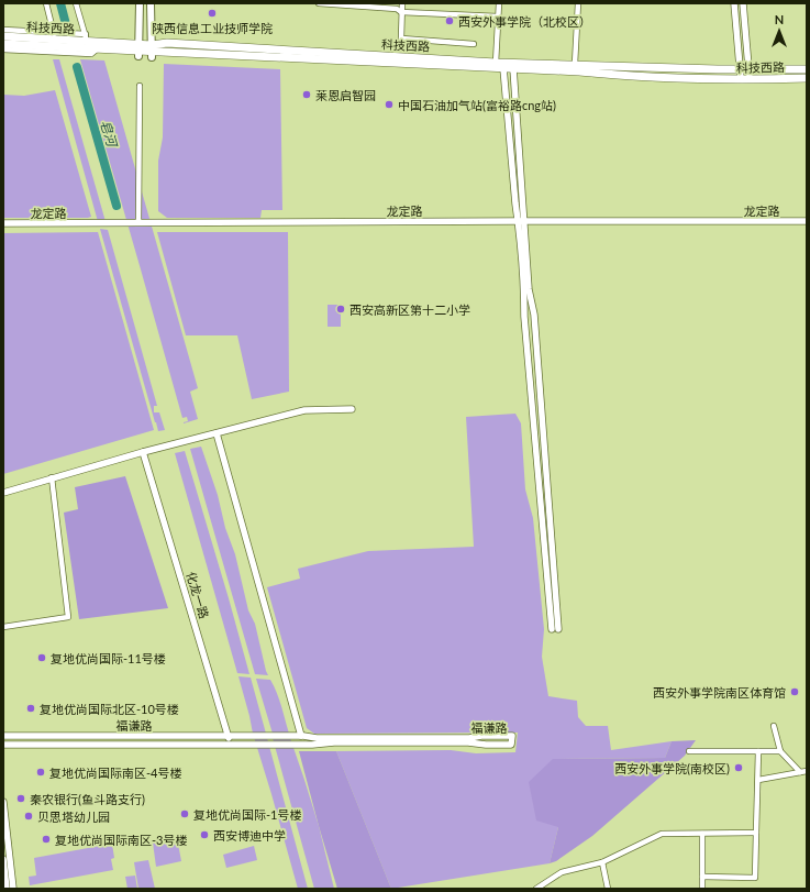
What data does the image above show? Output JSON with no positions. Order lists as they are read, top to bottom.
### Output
{
  "streets": {
    "main road": ["科技西路"],
    "street": ["龙定路", "化龙一路", "福谦路"]
  },
  "crossings": [
    ["化龙一路", "福谦路"]
  ],
  "water": ["皂河"],
  "places": [
    "陕西信息工业技师学院",
    "西安外事学院（北校区）",
    "莱恩启智园",
    "中国石油加气站(富裕路cng站)",
    "西安高新区第十二小学",
    "复地优尚国际-11号楼",
    "西安外事学院南区体育馆",
    "复地优尚国际北区-10号楼",
    "西安外事学院(南校区)",
    "复地优尚国际南区-4号楼",
    "秦农银行(鱼斗路支行)",
    "复地优尚国际-1号楼",
    "贝思塔幼儿园",
    "西安博迪中学",
    "复地优尚国际南区-3号楼"
  ],
  "north": "top"
}
